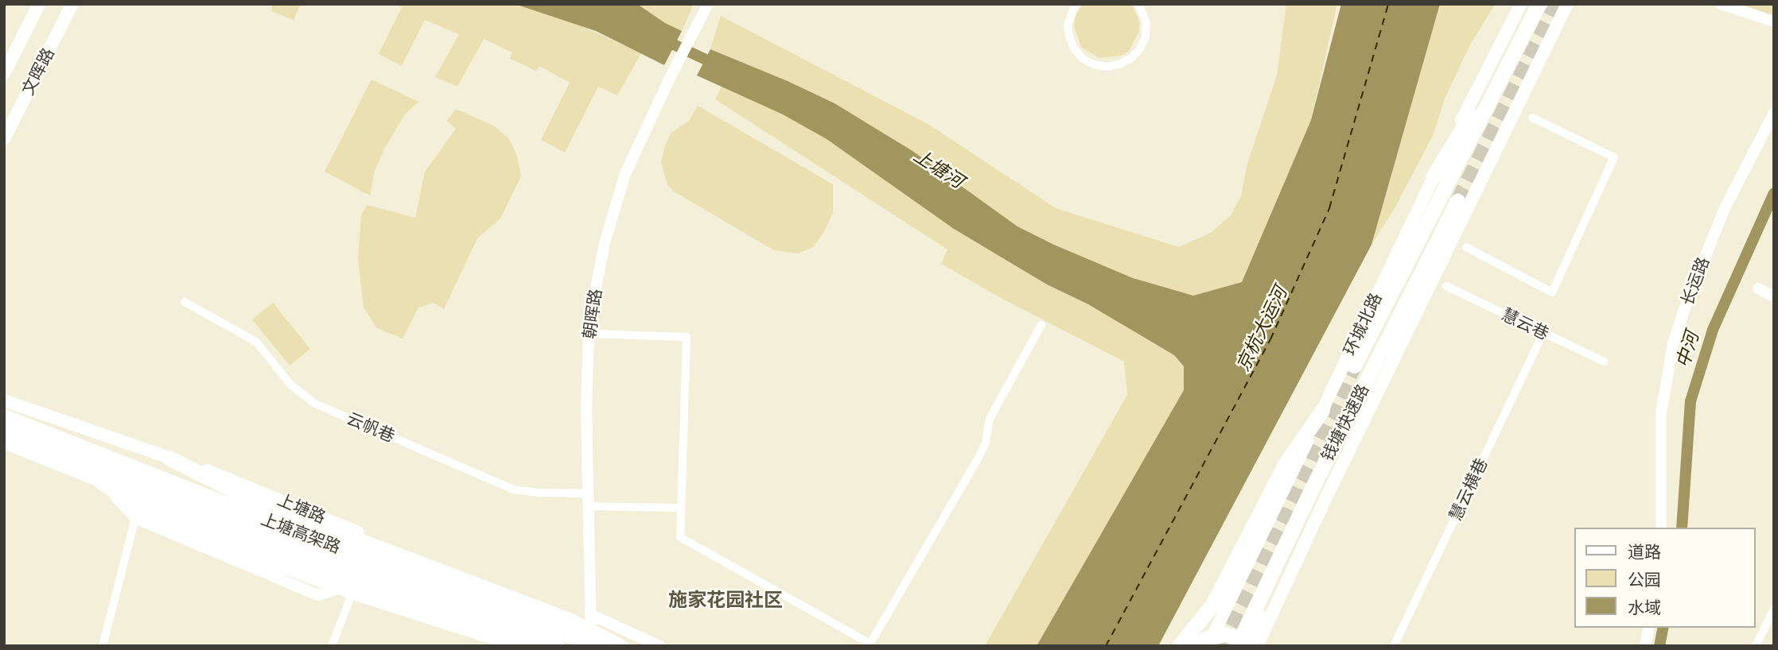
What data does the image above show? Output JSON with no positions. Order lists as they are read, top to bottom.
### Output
{
  "streets": {
    "highway": ["钱塘快速路", "上塘高架路"],
    "main road": ["文晖路", "环城北路", "上塘路"],
    "street": [
      "长运路",
      "朝晖路",
      "慧云巷",
      "云帆巷",
      "慧云横巷"
    ]
  },
  "crossings": [
    ["朝晖路", "云帆巷"],
    ["朝晖路", "上塘路"],
    ["朝晖路", "上塘高架路"],
    ["慧云巷", "慧云横巷"],
    ["上塘路", "上塘高架路"]
  ],
  "districts": ["施家花园社区"],
  "water": ["上塘河", "京杭大运河", "中河"],
  "legend": ["道路", "公园", "水域"]
}
